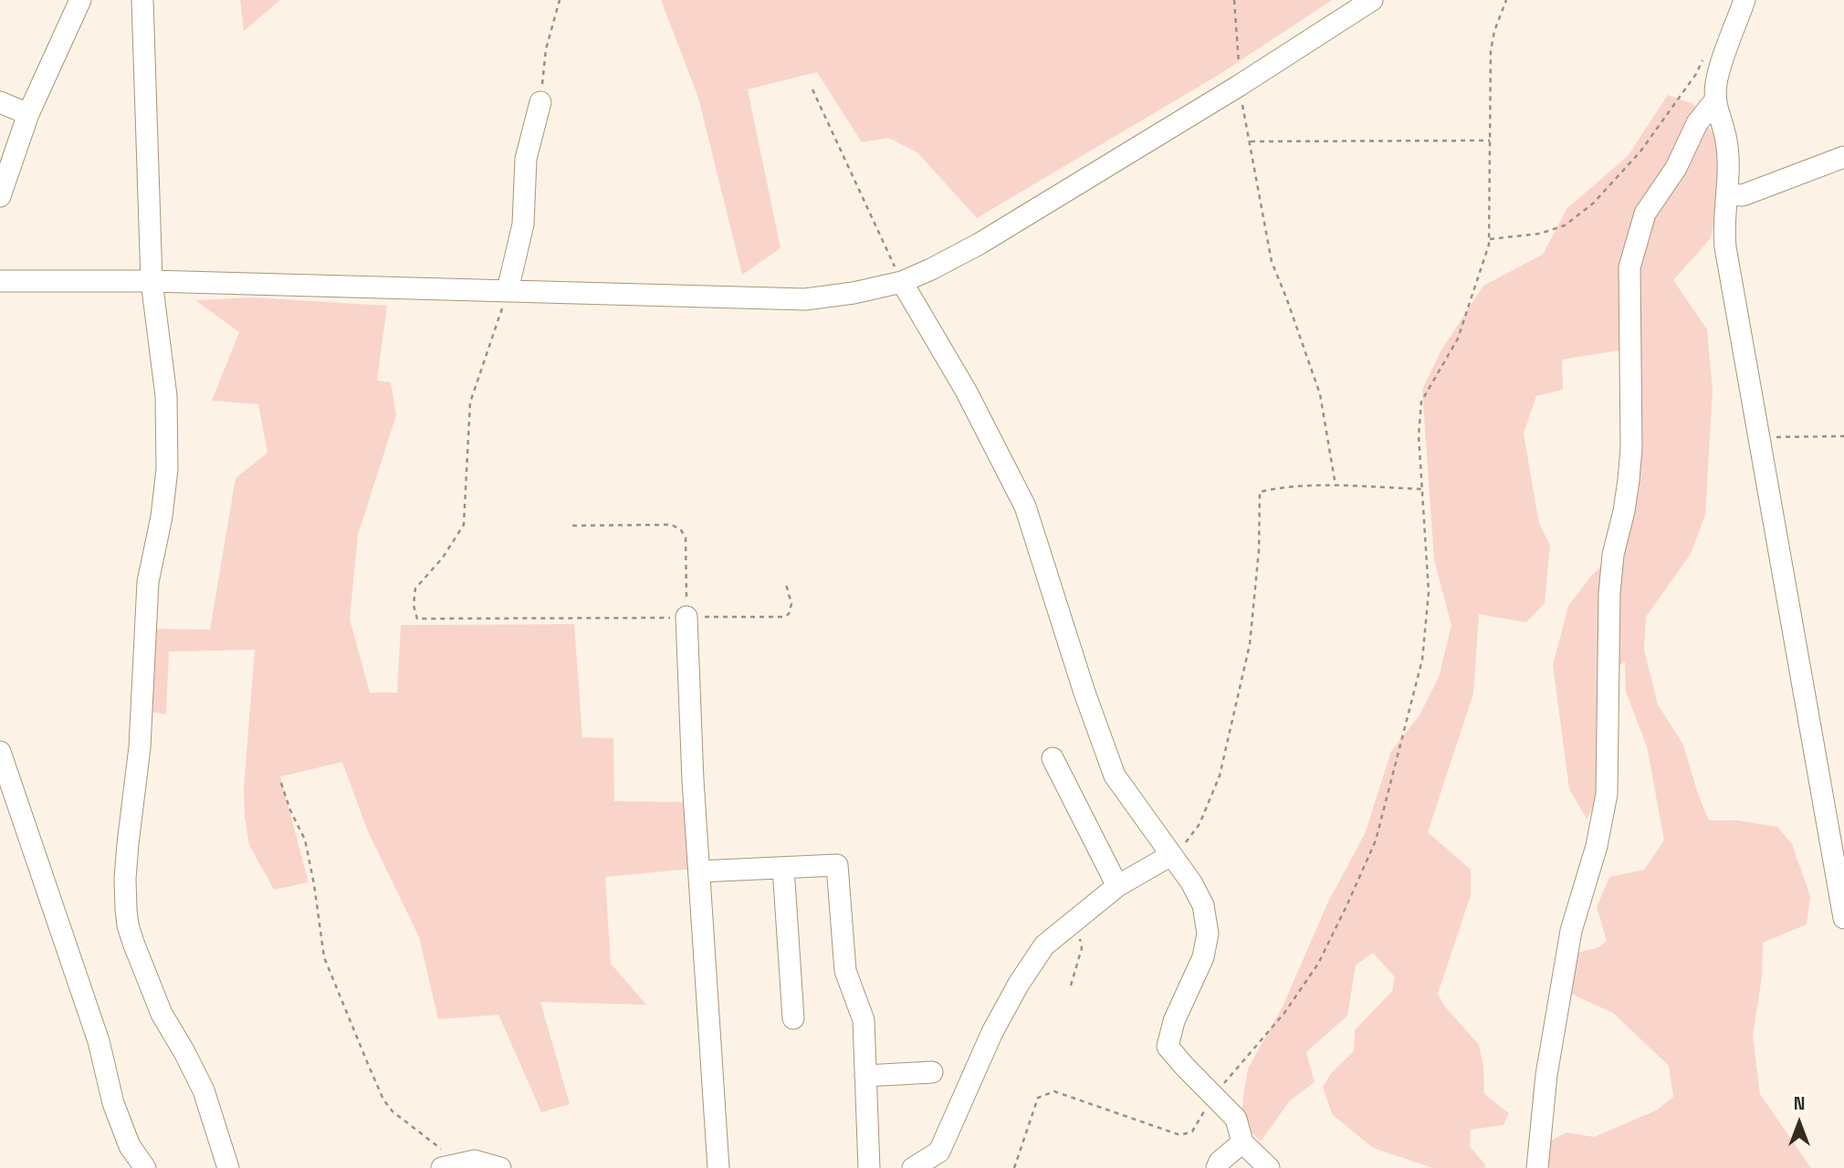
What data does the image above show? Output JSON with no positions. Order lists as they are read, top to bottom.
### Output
{
  "north": "top"
}
